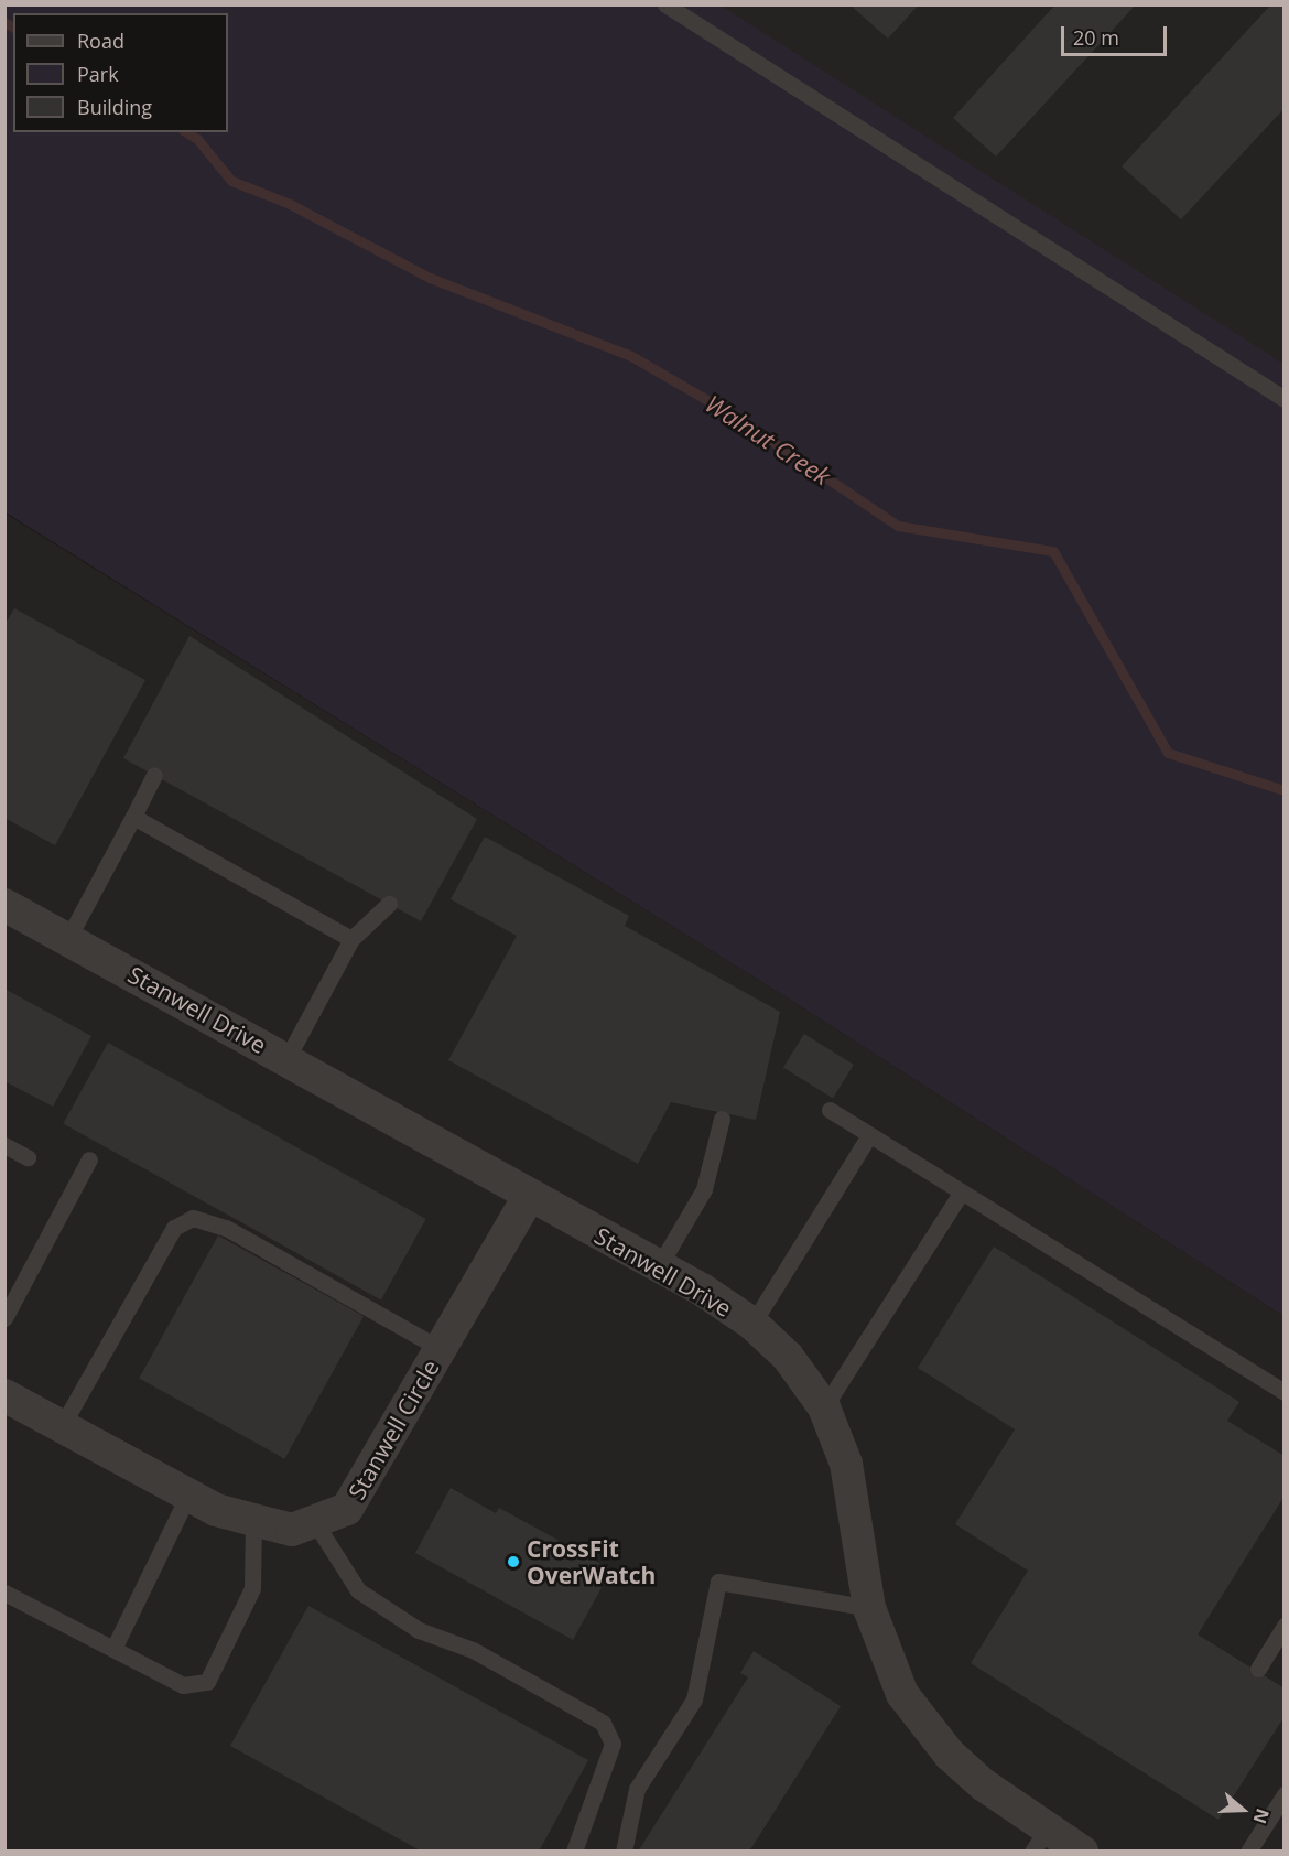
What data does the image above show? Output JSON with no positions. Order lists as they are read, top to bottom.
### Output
{
  "streets": {
    "street": ["Stanwell Drive", "Stanwell Circle"]
  },
  "crossings": [
    ["Stanwell Drive", "Stanwell Circle"]
  ],
  "water": ["Walnut Creek"],
  "places": ["CrossFit OverWatch"],
  "legend": ["Road", "Park", "Building"],
  "scale_bar": "20 m",
  "north": "right"
}
